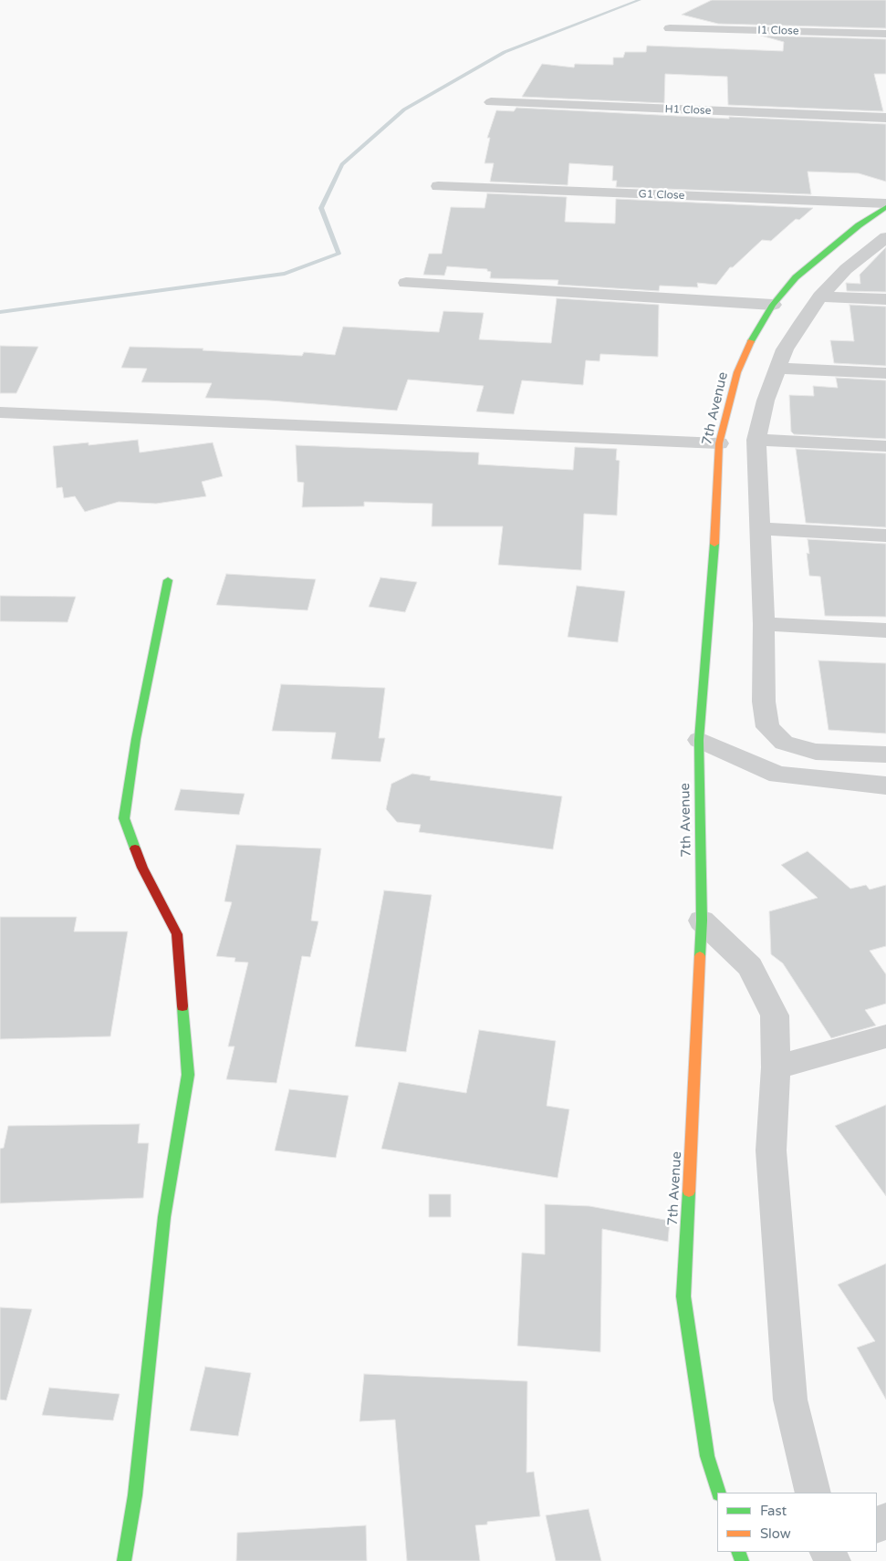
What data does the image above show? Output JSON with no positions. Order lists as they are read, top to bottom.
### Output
{
  "streets": {
    "main road": ["7th Avenue"],
    "street": ["I1 Close", "H1 Close", "G1 Close"]
  },
  "crossings": [
    ["G1 Close", "7th Avenue"]
  ],
  "legend": ["Fast", "Slow"]
}
